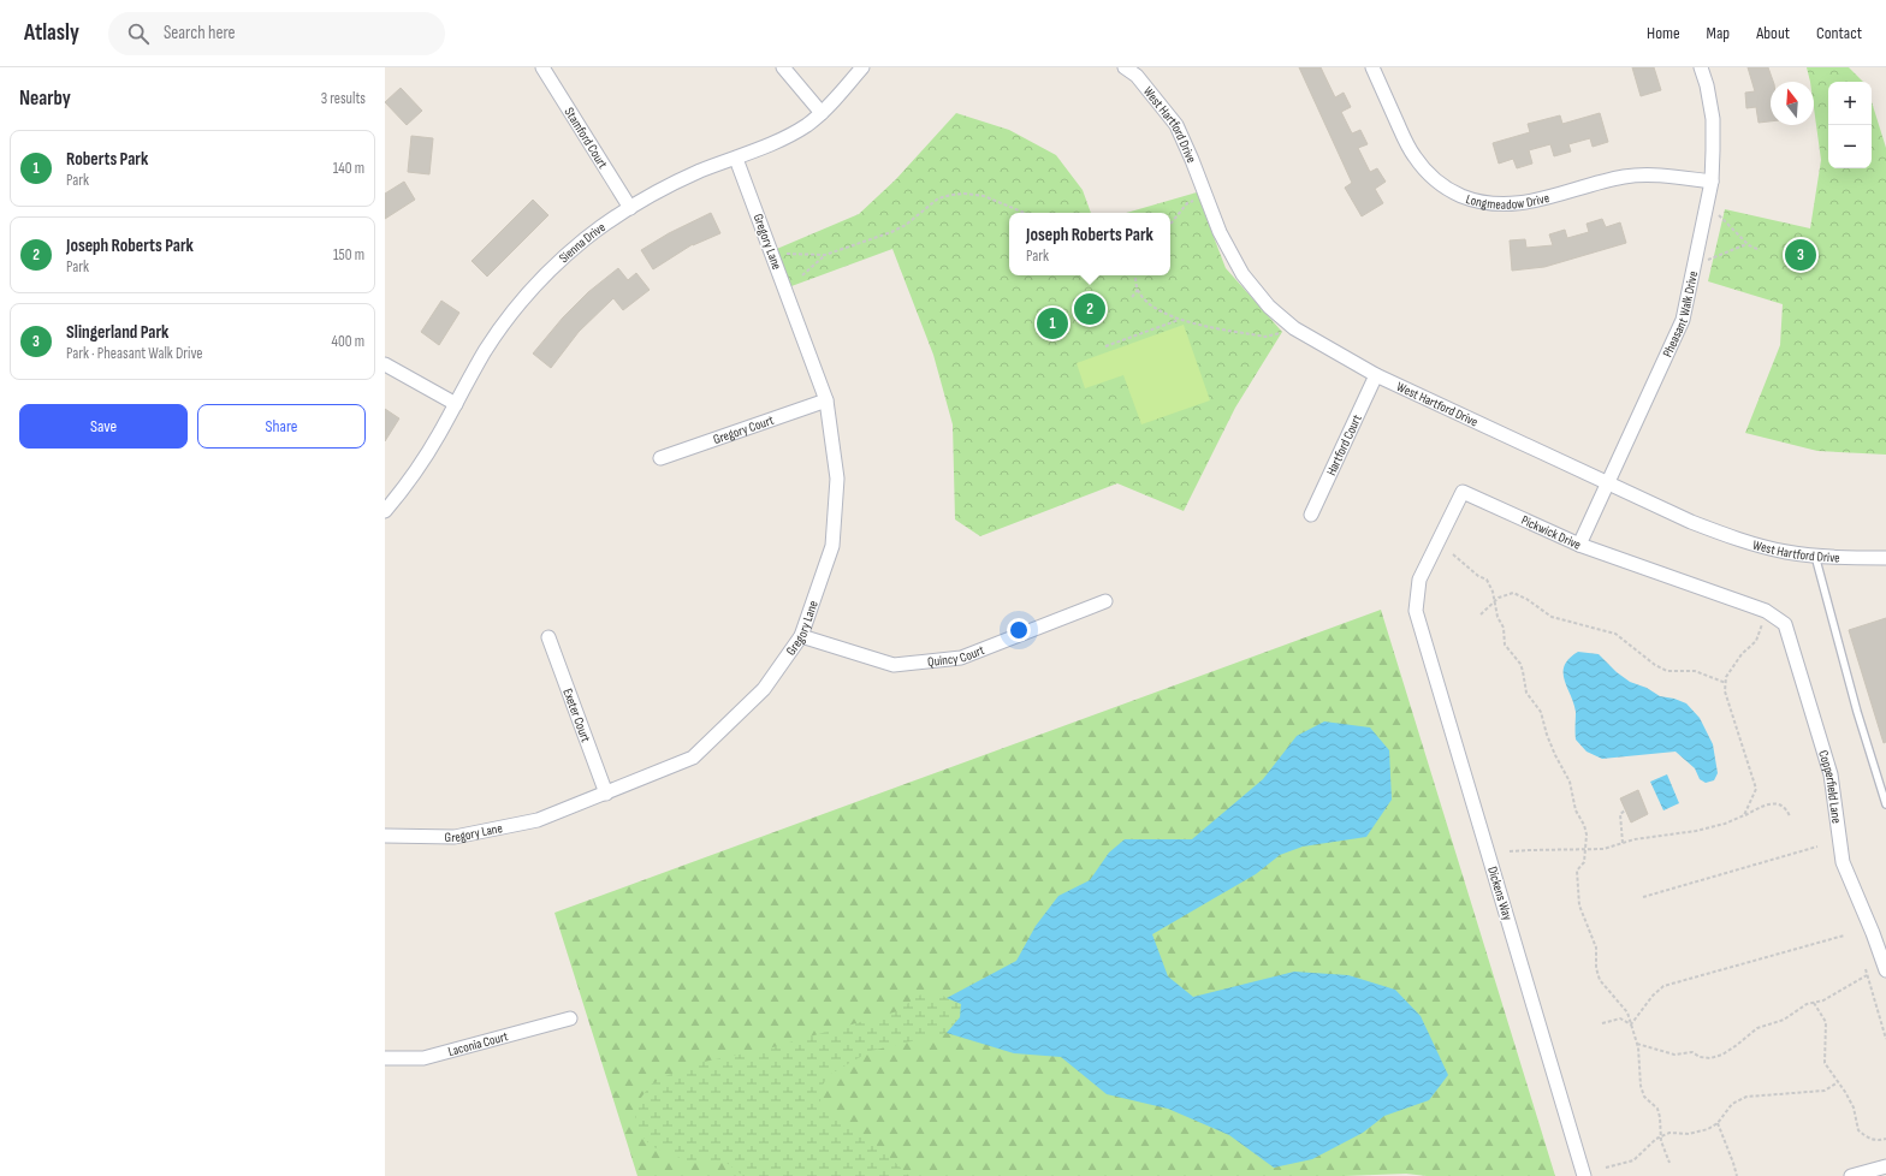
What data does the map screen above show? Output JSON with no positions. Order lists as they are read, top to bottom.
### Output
{
  "streets": {
    "street": [
      "West Hartford Drive",
      "Stamford Court",
      "Longmeadow Drive",
      "Gregory Lane",
      "Sienna Drive",
      "Pheasant Walk Drive",
      "Gregory Court",
      "Hartford Court",
      "Pickwick Drive",
      "Quincy Court",
      "Exeter Court",
      "Copperfield Lane",
      "Dickens Way",
      "Laconia Court"
    ]
  },
  "crossings": [
    ["West Hartford Drive", "Pheasant Walk Drive"],
    ["West Hartford Drive", "Hartford Court"],
    ["Stamford Court", "Sienna Drive"],
    ["Longmeadow Drive", "Pheasant Walk Drive"],
    ["Gregory Lane", "Sienna Drive"],
    ["Gregory Lane", "Gregory Court"],
    ["Gregory Lane", "Quincy Court"],
    ["Gregory Lane", "Exeter Court"],
    ["Pheasant Walk Drive", "Pickwick Drive"],
    ["Pickwick Drive", "Copperfield Lane"],
    ["Pickwick Drive", "Dickens Way"]
  ],
  "north": "top",
  "page": {
    "header": "Atlasly",
    "search": "Search here",
    "nav": [
      "Home",
      "Map",
      "About",
      "Contact"
    ],
    "heading": ["Nearby", "3 results"],
    "map_buttons": ["+", "−"],
    "list": [
      {
        "mark": "1",
        "name": "Roberts Park",
        "note": "Park",
        "value": "140 m"
      },
      {
        "mark": "2",
        "name": "Joseph Roberts Park",
        "note": "Park",
        "value": "150 m"
      },
      {
        "mark": "3",
        "name": "Slingerland Park",
        "note": "Park · Pheasant Walk Drive",
        "value": "400 m"
      }
    ],
    "popup": ["Joseph Roberts Park", "Park"],
    "pins": ["3", "2", "1"],
    "buttons": ["Save", "Share"]
  }
}
